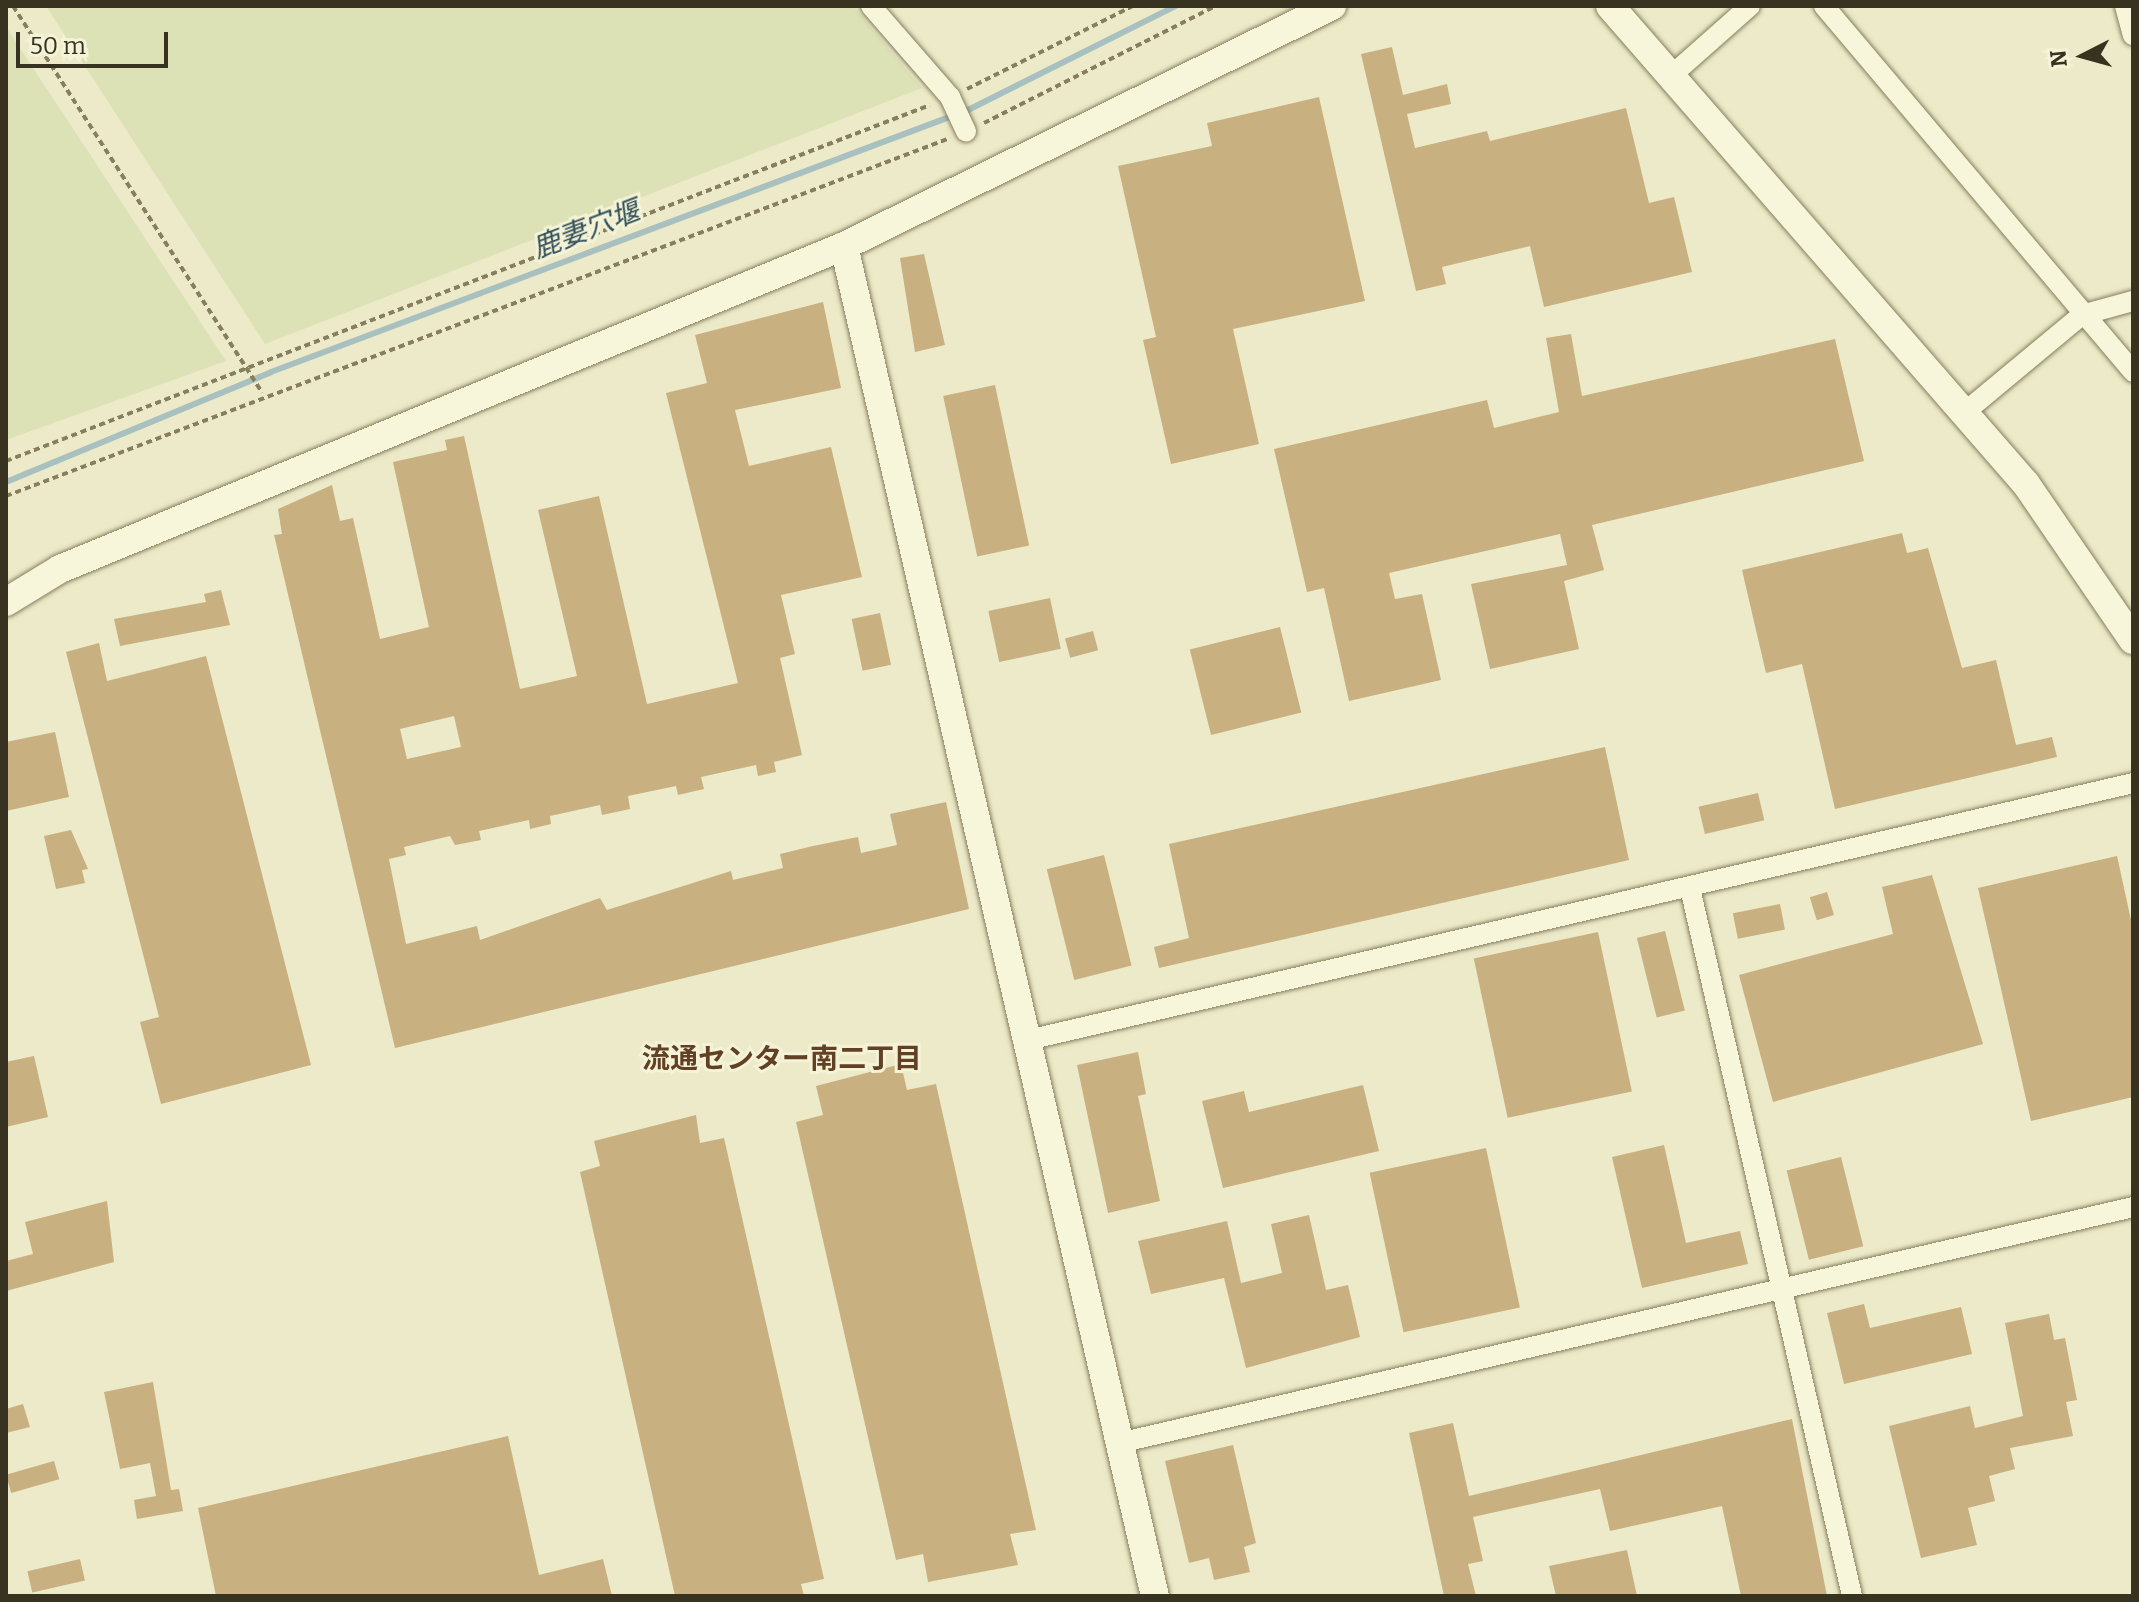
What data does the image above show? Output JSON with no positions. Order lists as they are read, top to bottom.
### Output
{
  "districts": ["流通センター南二丁目"],
  "water": ["鹿妻穴堰"],
  "scale_bar": "50 m",
  "north": "left"
}
